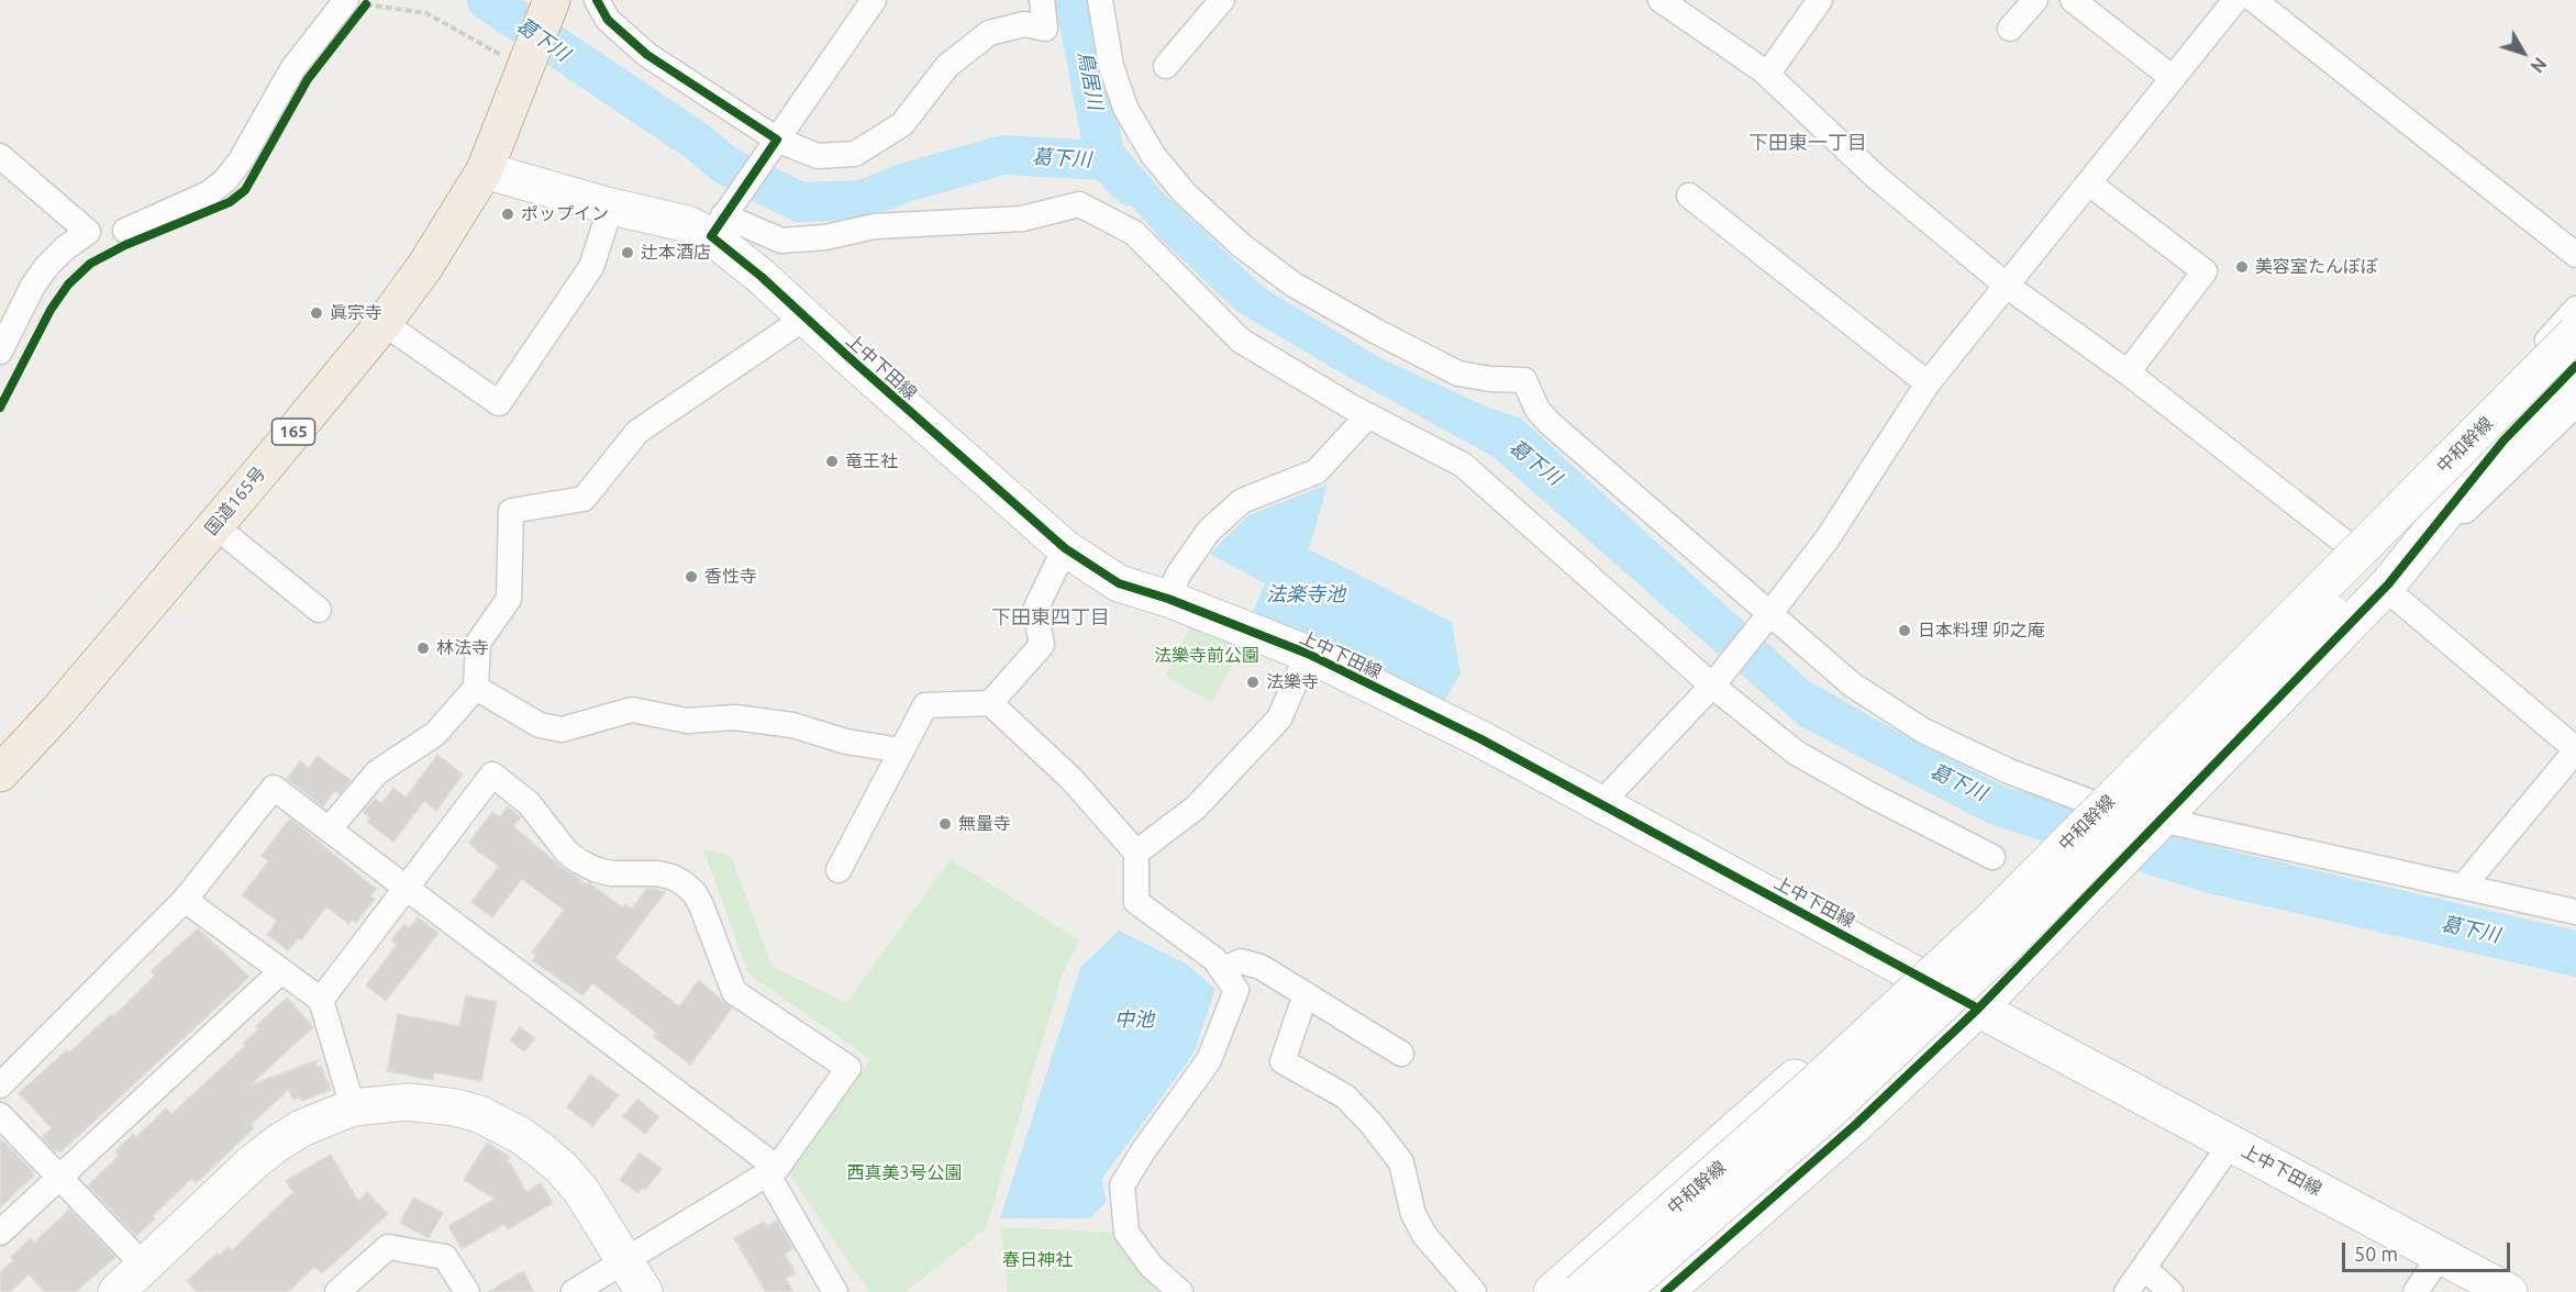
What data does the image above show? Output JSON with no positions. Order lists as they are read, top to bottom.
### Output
{
  "streets": {
    "highway": ["165", "国道165号"],
    "main road": ["上中下田線", "中和幹線"]
  },
  "crossings": [
    ["上中下田線", "国道165号"]
  ],
  "districts": ["下田東一丁目", "下田東四丁目"],
  "water": [
    "葛下川",
    "鳥居川",
    "法楽寺池",
    "中池"
  ],
  "parks": ["法樂寺前公園", "西真美3号公園", "春日神社"],
  "places": [
    "ポップイン",
    "辻本酒店",
    "美容室たんぽぽ",
    "眞宗寺",
    "竜王社",
    "香性寺",
    "日本料理 卯之庵",
    "林法寺",
    "法樂寺",
    "無量寺"
  ],
  "scale_bar": "50 m",
  "north": "bottom right"
}
